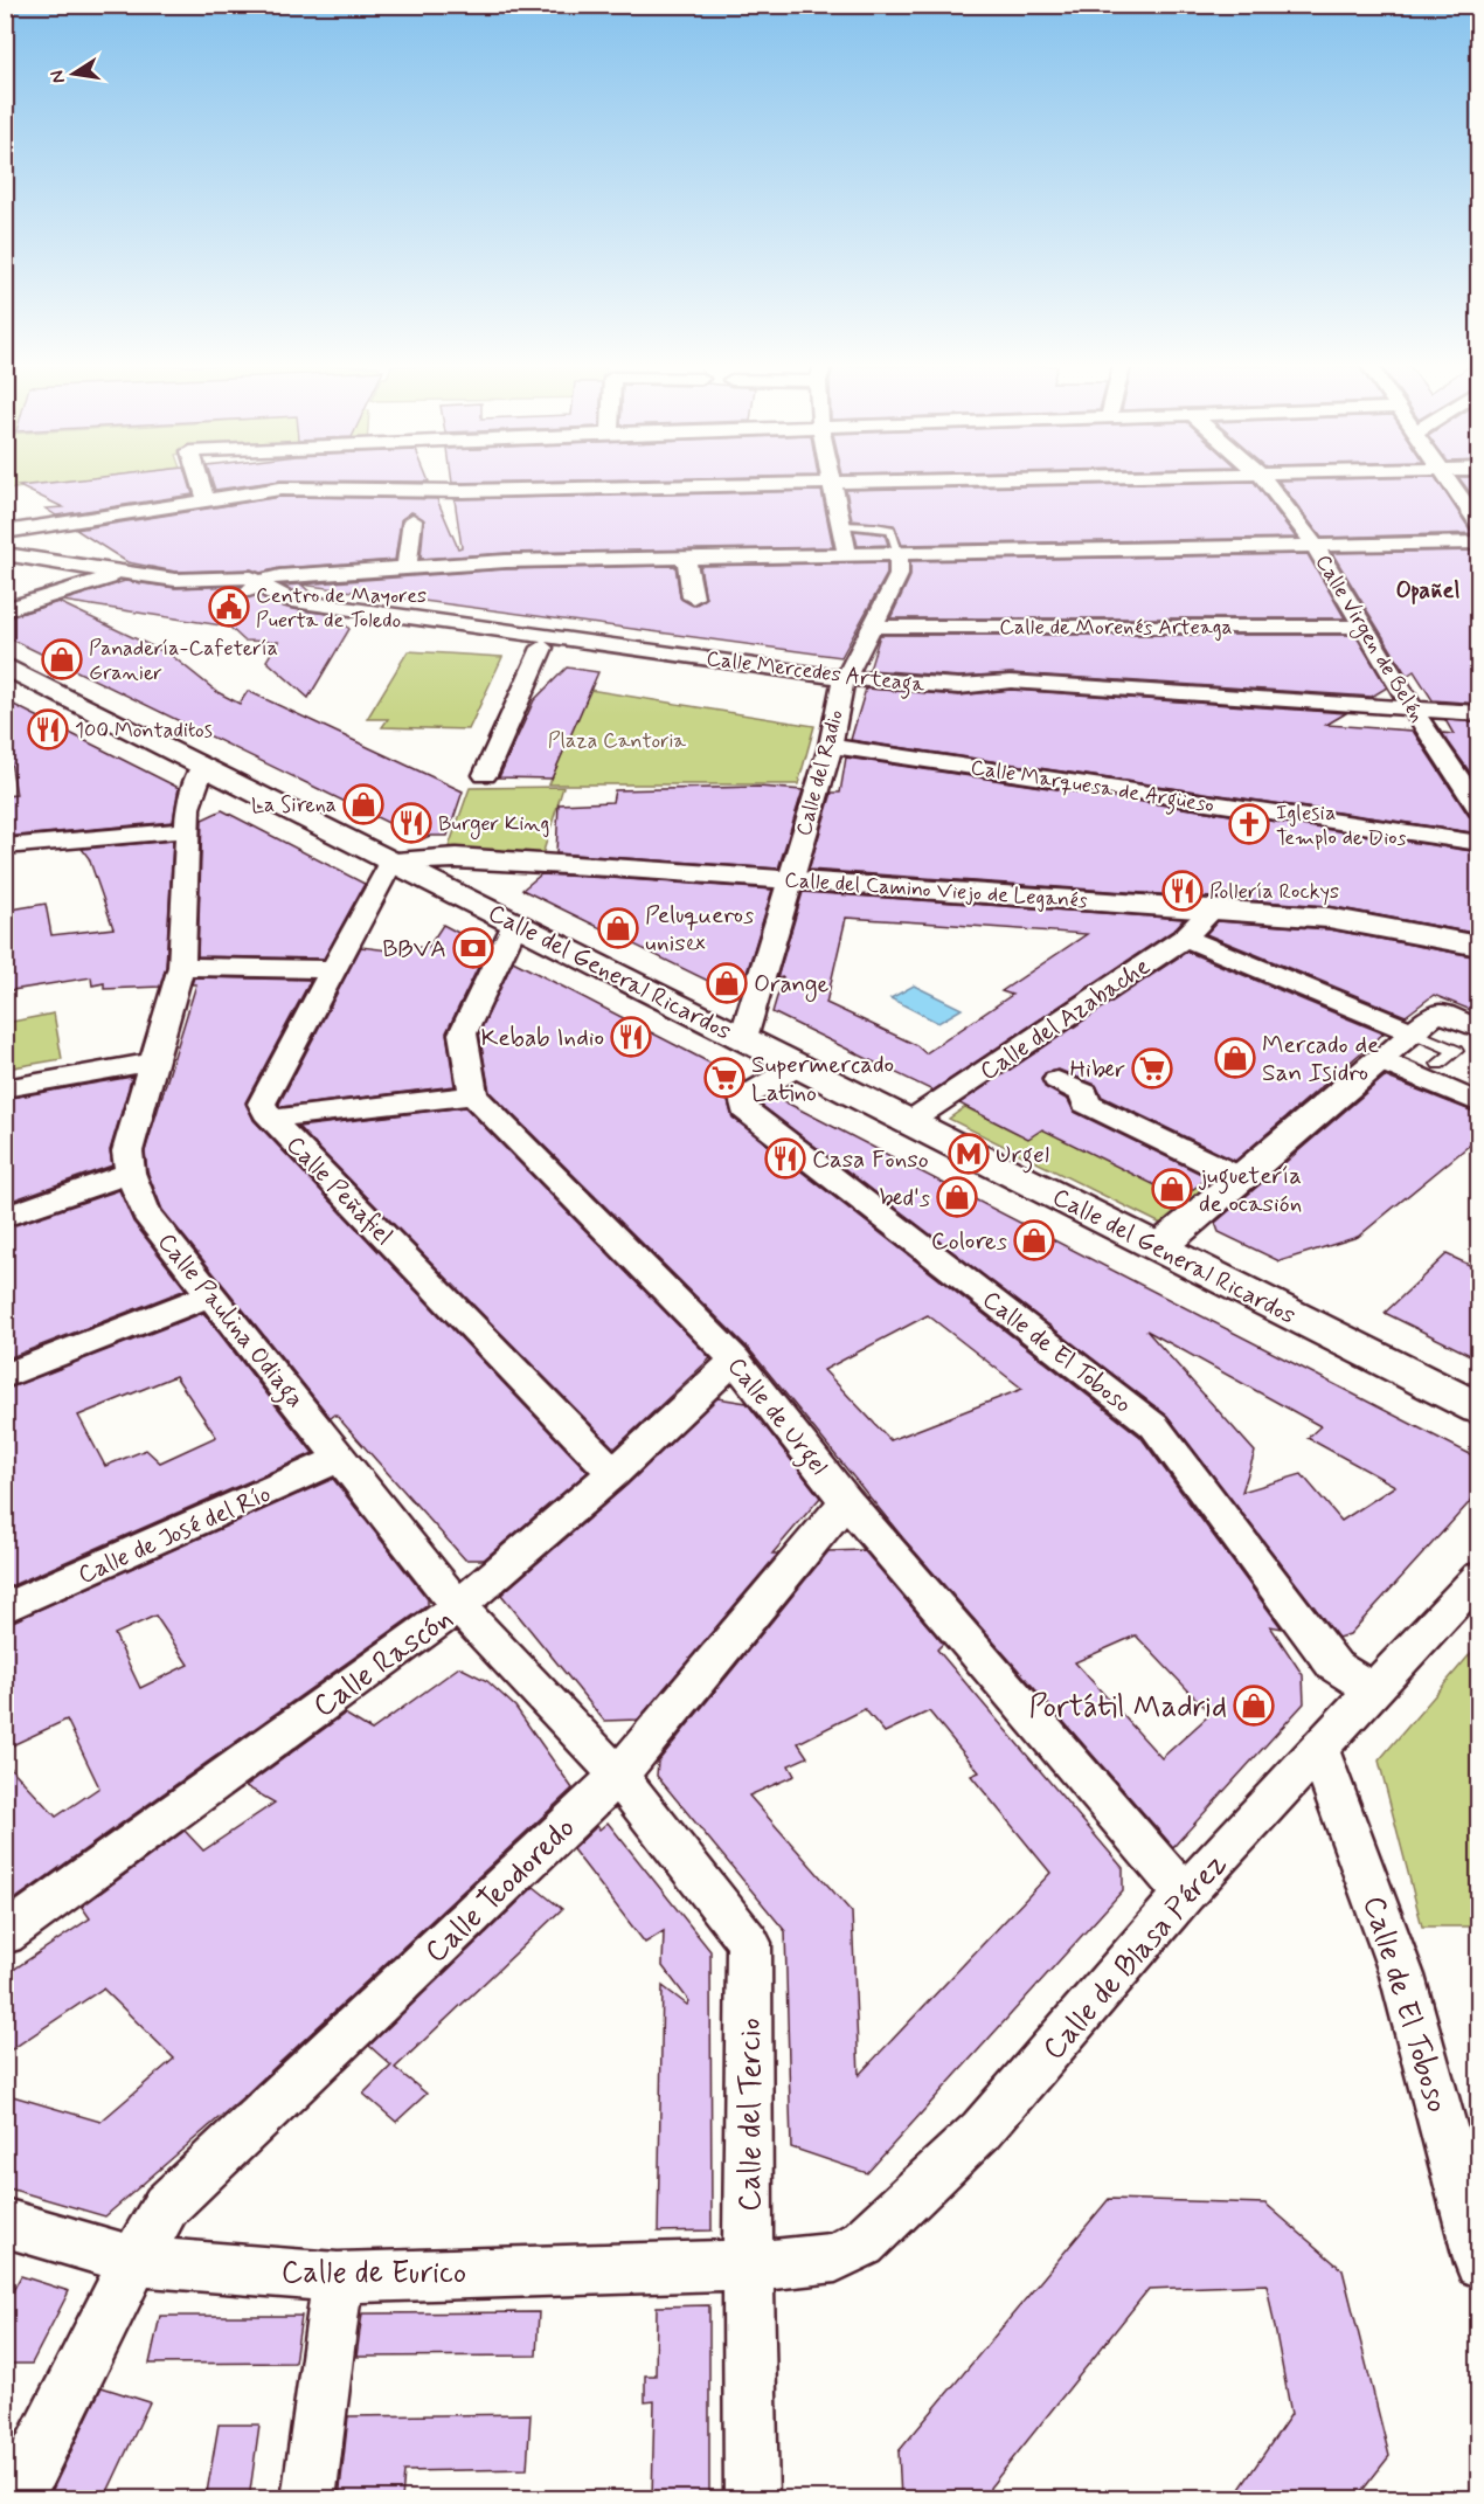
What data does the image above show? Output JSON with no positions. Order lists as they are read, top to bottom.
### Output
{
  "streets": {
    "main road": ["Calle del Camino Viejo de Leganés", "Calle del General Ricardos"],
    "street": [
      "Calle de Morenés Arteaga",
      "Calle Virgen de Belén",
      "Calle Mercedes Arteaga",
      "Calle del Radio",
      "Calle Marquesa de Argüeso",
      "Calle del Azabache",
      "Calle Peñafiel",
      "Calle Paulina Odiaga",
      "Calle de El Toboso",
      "Calle de Urgel",
      "Calle de José del Río",
      "Calle Rascón",
      "Calle Teodoredo",
      "Calle de Blasa Pérez",
      "Calle del Tercio",
      "Calle de Eurico"
    ]
  },
  "crossings": [
    ["Calle de Morenés Arteaga", "Calle Virgen de Belén"],
    ["Calle de Morenés Arteaga", "Calle del Radio"],
    ["Calle Virgen de Belén", "Calle Mercedes Arteaga"],
    ["Calle Mercedes Arteaga", "Calle del Radio"],
    ["Calle del Radio", "Calle Marquesa de Argüeso"],
    ["Calle del Radio", "Calle del Camino Viejo de Leganés"],
    ["Calle del Radio", "Calle del General Ricardos"],
    ["Calle del Camino Viejo de Leganés", "Calle del General Ricardos"],
    ["Calle del Camino Viejo de Leganés", "Calle del Azabache"],
    ["Calle del Camino Viejo de Leganés", "Calle Peñafiel"],
    ["Calle del General Ricardos", "Calle del Azabache"],
    ["Calle del General Ricardos", "Calle Peñafiel"],
    ["Calle del General Ricardos", "Calle Paulina Odiaga"],
    ["Calle del General Ricardos", "Calle de El Toboso"],
    ["Calle Peñafiel", "Calle Rascón"],
    ["Calle Paulina Odiaga", "Calle de José del Río"],
    ["Calle Paulina Odiaga", "Calle Rascón"],
    ["Calle Paulina Odiaga", "Calle Teodoredo"],
    ["Calle Paulina Odiaga", "Calle del Tercio"],
    ["Calle de El Toboso", "Calle de Blasa Pérez"],
    ["Calle de Urgel", "Calle Rascón"],
    ["Calle de Urgel", "Calle Teodoredo"],
    ["Calle de Urgel", "Calle de Blasa Pérez"],
    ["Calle Teodoredo", "Calle del Tercio"],
    ["Calle Teodoredo", "Calle de Eurico"],
    ["Calle de Blasa Pérez", "Calle del Tercio"],
    ["Calle de Blasa Pérez", "Calle de Eurico"],
    ["Calle del Tercio", "Calle de Eurico"]
  ],
  "districts": ["Opañel"],
  "parks": ["Plaza Cantoria"],
  "places": {
    "public building": ["Centro de Mayores Puerta de Toledo"],
    "shop": [
      "Panadería-Cafetería Granier",
      "La Sirena",
      "Peluqueros unisex",
      "Orange",
      "Mercado de San Isidro",
      "juguetería de ocasión",
      "bed's",
      "Colores",
      "Portátil Madrid"
    ],
    "restaurant": [
      "100 Montaditos",
      "Burger King",
      "Pollería Rockys",
      "Kebab Indio",
      "Casa Fonso"
    ],
    "church": ["Iglesia Templo de Dios"],
    "bank": ["BBVA"],
    "supermarket": ["Hiber", "Supermercado Latino"],
    "metro station": ["Urgel"]
  },
  "north": "left"
}
